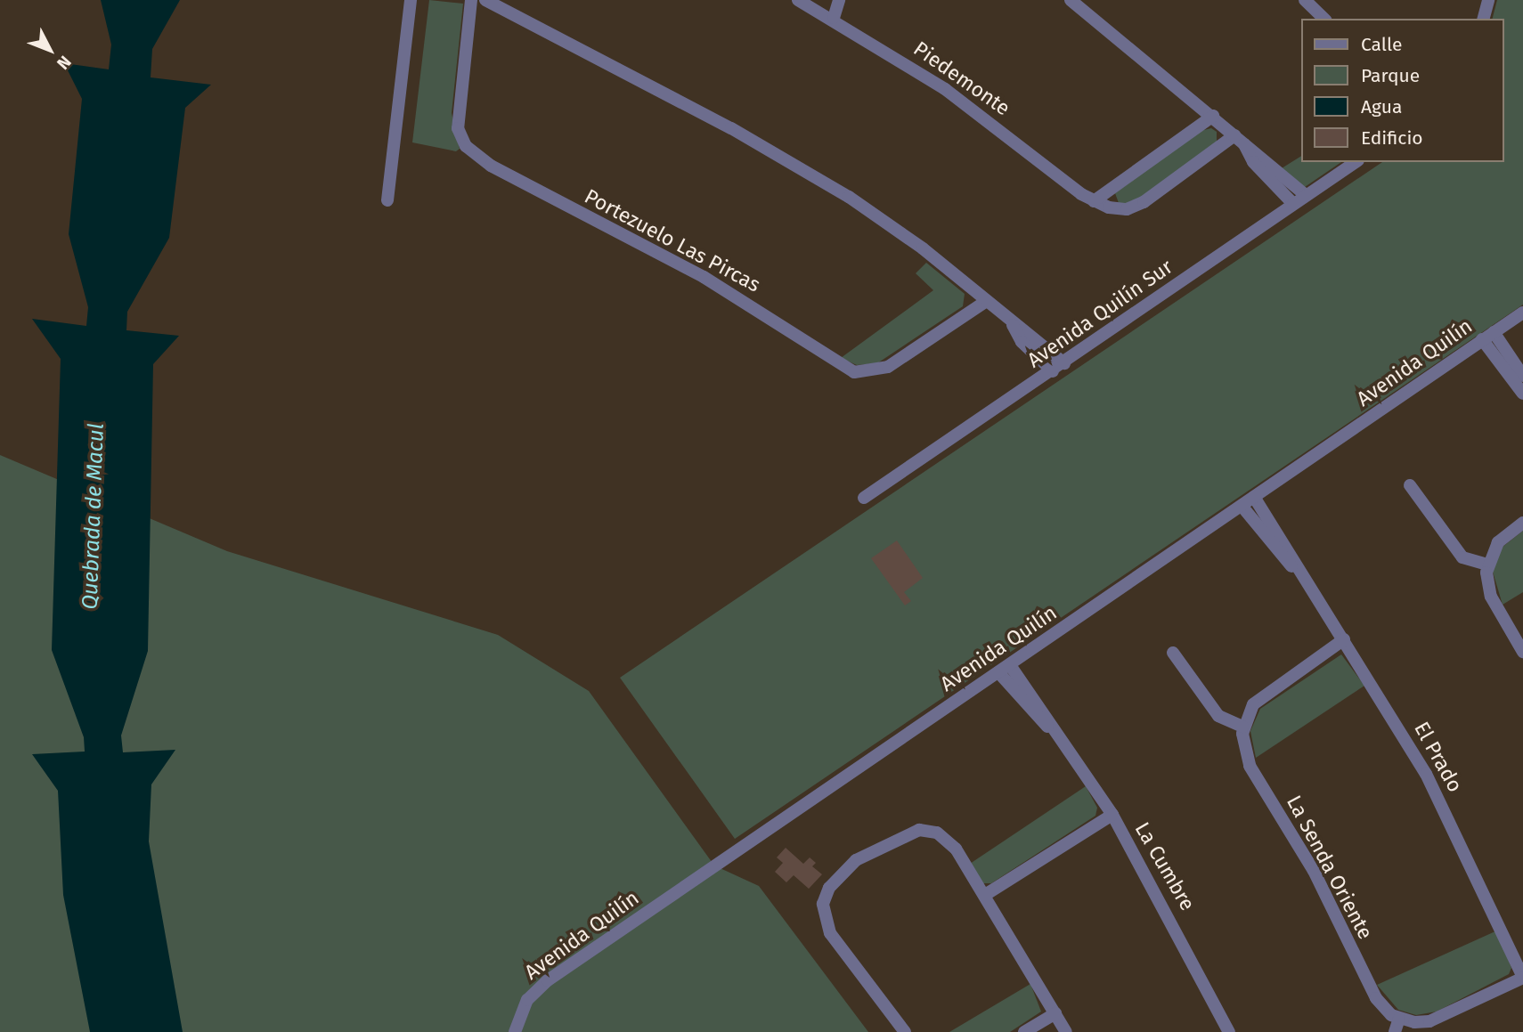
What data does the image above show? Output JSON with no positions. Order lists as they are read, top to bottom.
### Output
{
  "streets": {
    "street": [
      "Piedemonte",
      "Portezuelo Las Pircas",
      "Avenida Quilín Sur",
      "Avenida Quilín",
      "El Prado",
      "La Cumbre",
      "La Senda Oriente"
    ]
  },
  "crossings": [
    ["Avenida Quilín", "El Prado"],
    ["Avenida Quilín", "La Cumbre"]
  ],
  "water": ["Quebrada de Macul"],
  "legend": [
    "Calle",
    "Parque",
    "Agua",
    "Edificio"
  ],
  "north": "bottom right"
}
